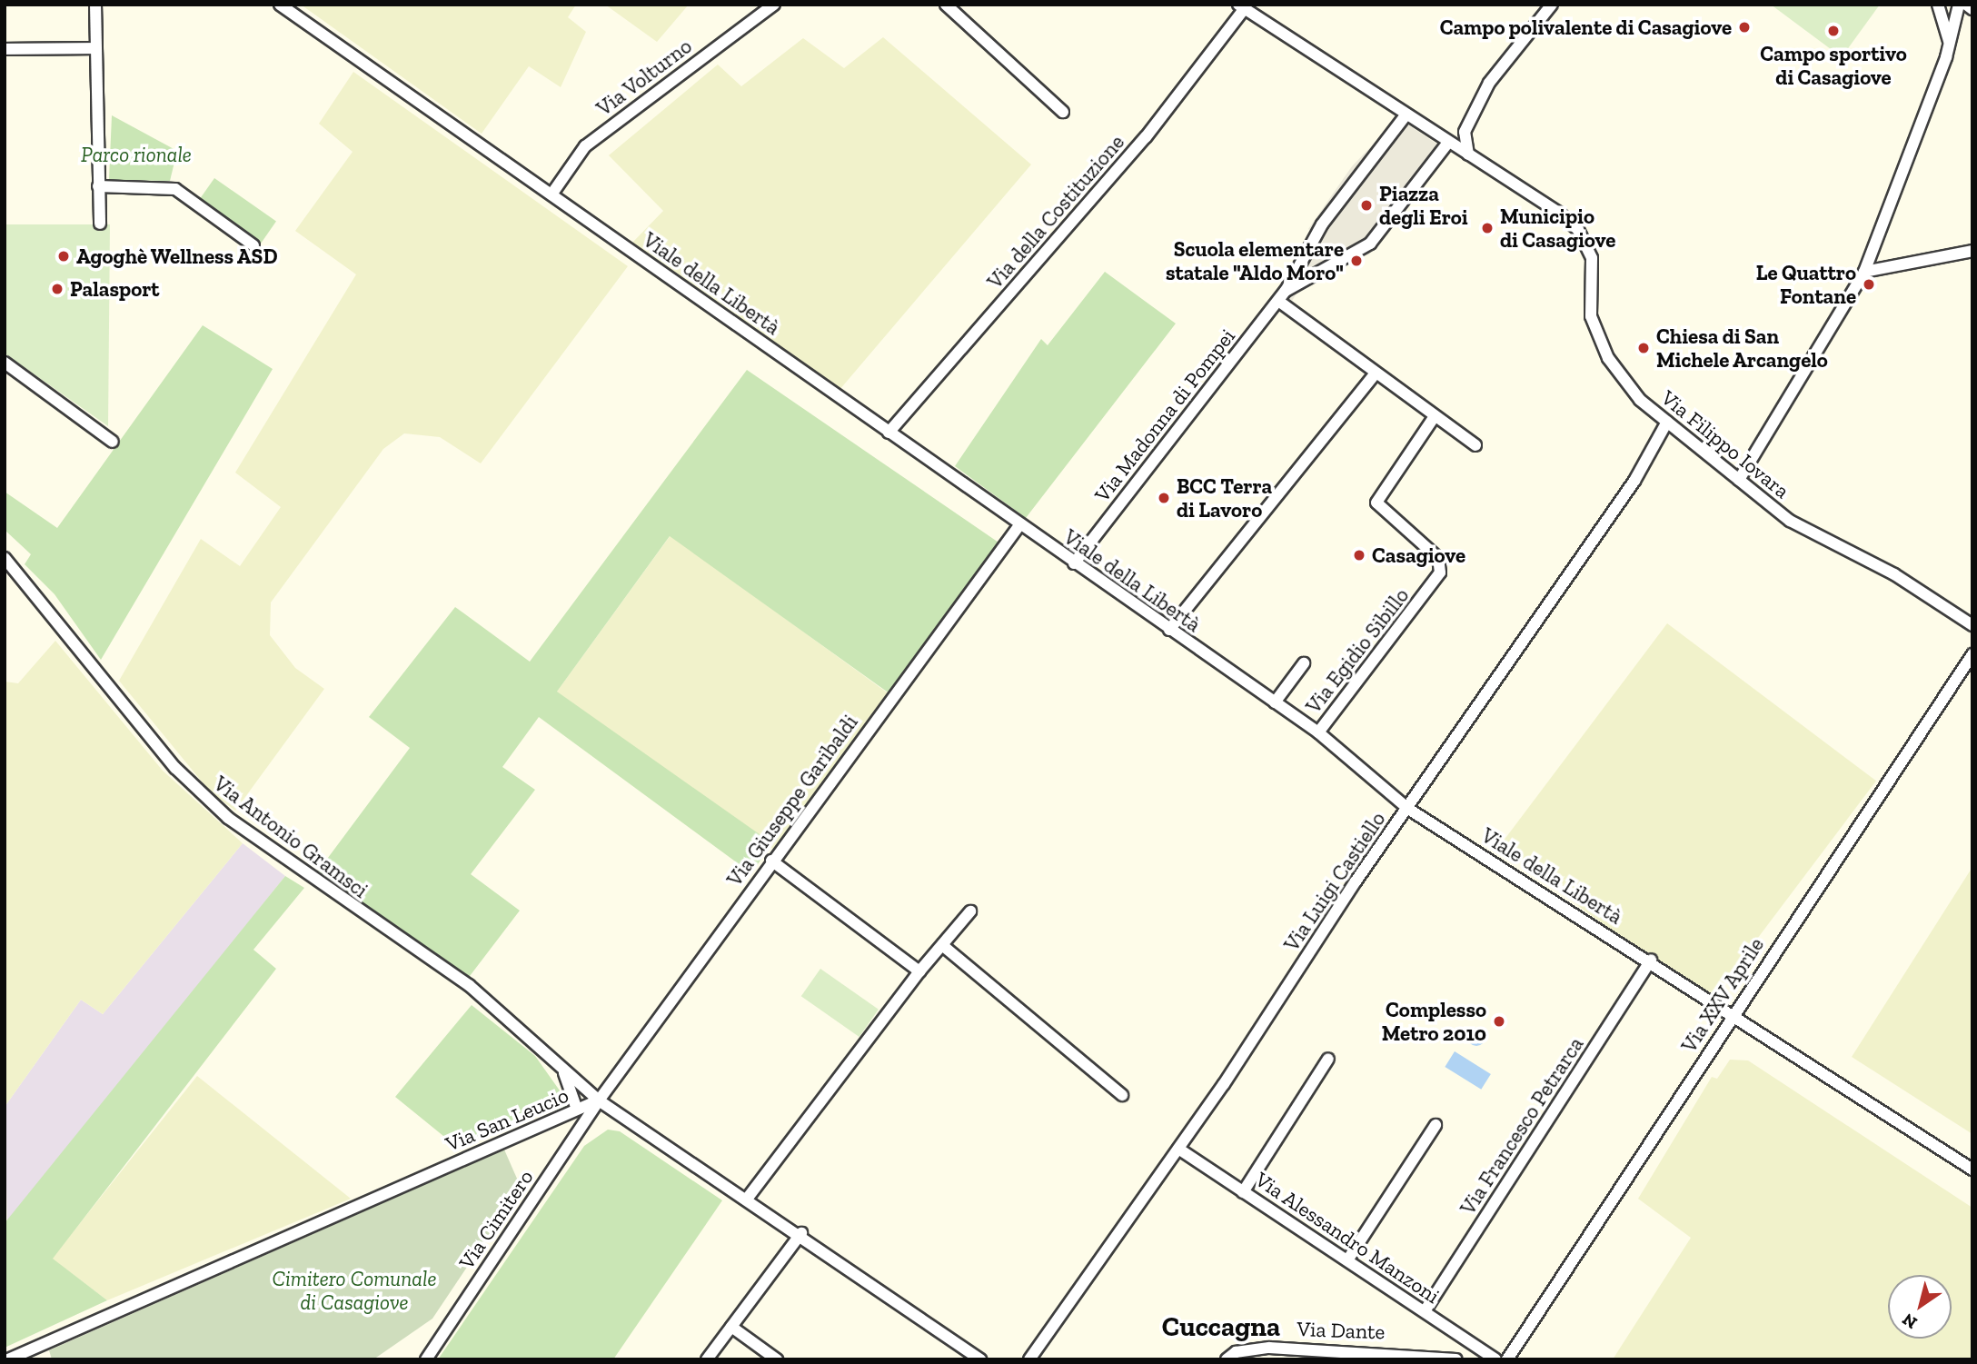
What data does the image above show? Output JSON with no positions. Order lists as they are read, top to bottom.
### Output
{
  "streets": {
    "street": [
      "Via Volturno",
      "Via della Costituzione",
      "Viale della Libertà",
      "Via Madonna di Pompei",
      "Via Filippo Iovara",
      "Via Egidio Sibillo",
      "Via Giuseppe Garibaldi",
      "Via Antonio Gramsci",
      "Via Luigi Castiello",
      "Via XXV Aprile",
      "Via San Leucio",
      "Via Francesco Petrarca",
      "Via Cimitero",
      "Via Alessandro Manzoni",
      "Via Dante"
    ]
  },
  "crossings": [
    ["Via Volturno", "Viale della Libertà"],
    ["Via della Costituzione", "Viale della Libertà"],
    ["Via della Costituzione", "Via Filippo Iovara"],
    ["Viale della Libertà", "Via Madonna di Pompei"],
    ["Viale della Libertà", "Via Egidio Sibillo"],
    ["Viale della Libertà", "Via Giuseppe Garibaldi"],
    ["Viale della Libertà", "Via Luigi Castiello"],
    ["Viale della Libertà", "Via XXV Aprile"],
    ["Viale della Libertà", "Via Francesco Petrarca"],
    ["Via Filippo Iovara", "Via Luigi Castiello"],
    ["Via Giuseppe Garibaldi", "Via Antonio Gramsci"],
    ["Via Giuseppe Garibaldi", "Via San Leucio"],
    ["Via Giuseppe Garibaldi", "Via Cimitero"],
    ["Via Antonio Gramsci", "Via San Leucio"],
    ["Via Antonio Gramsci", "Via Cimitero"],
    ["Via Luigi Castiello", "Via Alessandro Manzoni"],
    ["Via San Leucio", "Via Cimitero"],
    ["Via Francesco Petrarca", "Via Alessandro Manzoni"]
  ],
  "districts": ["Cuccagna"],
  "parks": ["Parco rionale", "Cimitero Comunale di Casagiove"],
  "places": [
    "Campo polivalente di Casagiove",
    "Campo sportivo di Casagiove",
    "Piazza degli Eroi",
    "Municipio di Casagiove",
    "Agoghè Wellness ASD",
    "Scuola elementare statale \"Aldo Moro\"",
    "Le Quattro Fontane",
    "Palasport",
    "Chiesa di San Michele Arcangelo",
    "BCC Terra di Lavoro",
    "Casagiove",
    "Complesso Metro 2010"
  ],
  "north": "bottom left"
}
